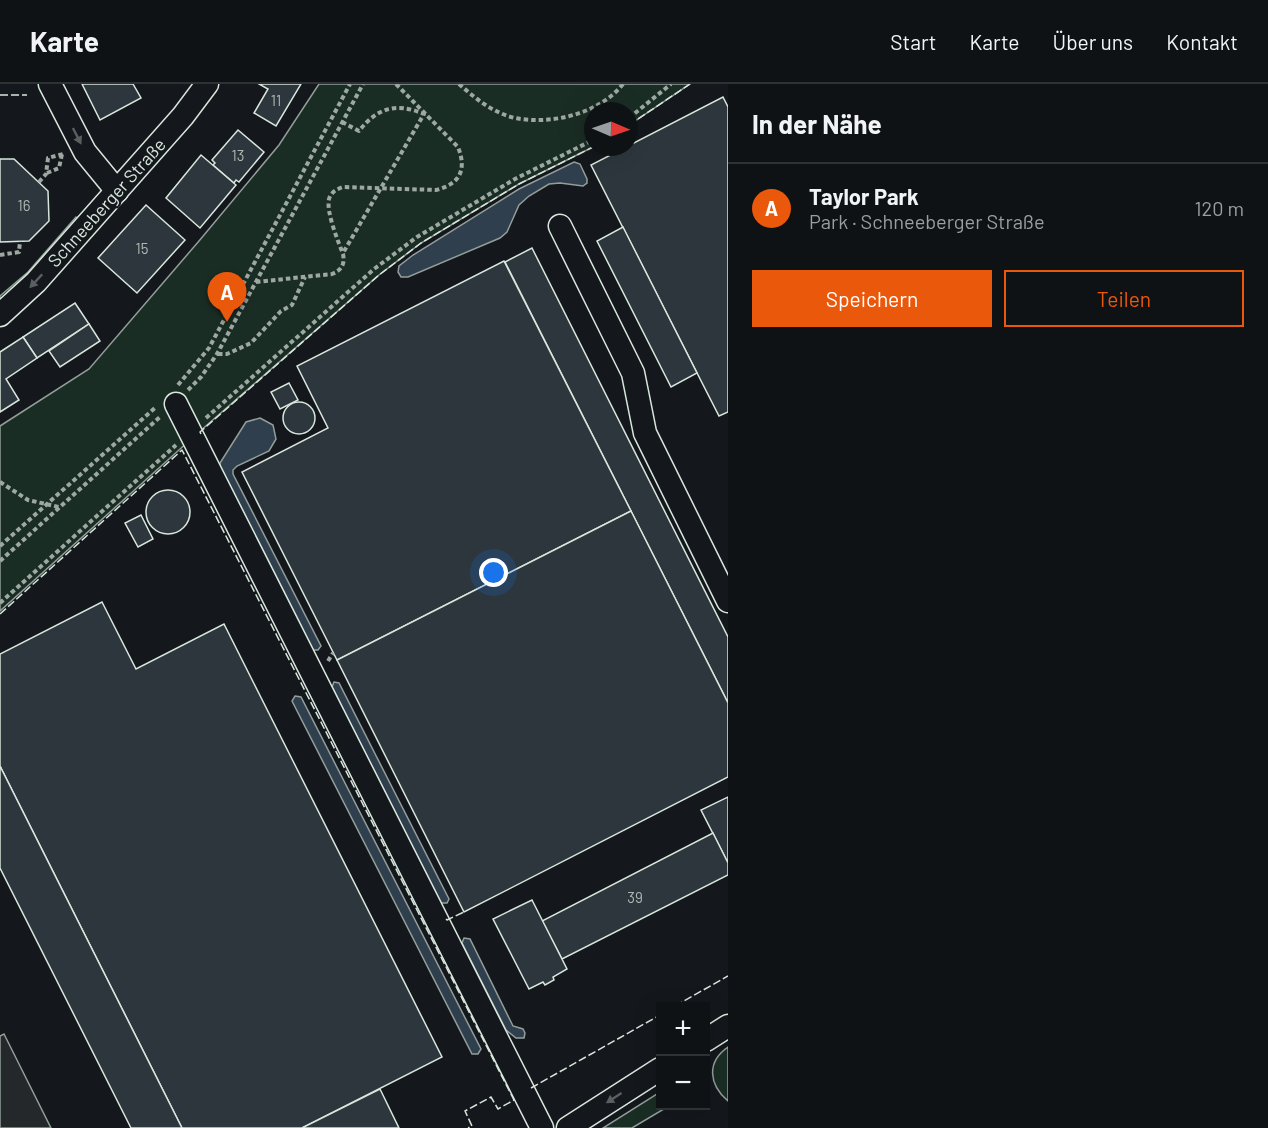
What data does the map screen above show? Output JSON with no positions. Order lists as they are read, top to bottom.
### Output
{
  "streets": {
    "street": ["Schneeberger Straße"]
  },
  "one_way": ["Schneeberger Straße"],
  "house_numbers": [
    "11",
    "13",
    "16",
    "15",
    "39"
  ],
  "north": "right",
  "page": {
    "header": "Karte",
    "nav": [
      "Start",
      "Karte",
      "Über uns",
      "Kontakt"
    ],
    "heading": "In der Nähe",
    "list": [
      {
        "mark": "A",
        "name": "Taylor Park",
        "note": "Park · Schneeberger Straße",
        "value": "120 m"
      }
    ],
    "buttons": ["Speichern", "Teilen"],
    "pins": "A",
    "map_buttons": ["+", "−"]
  }
}
